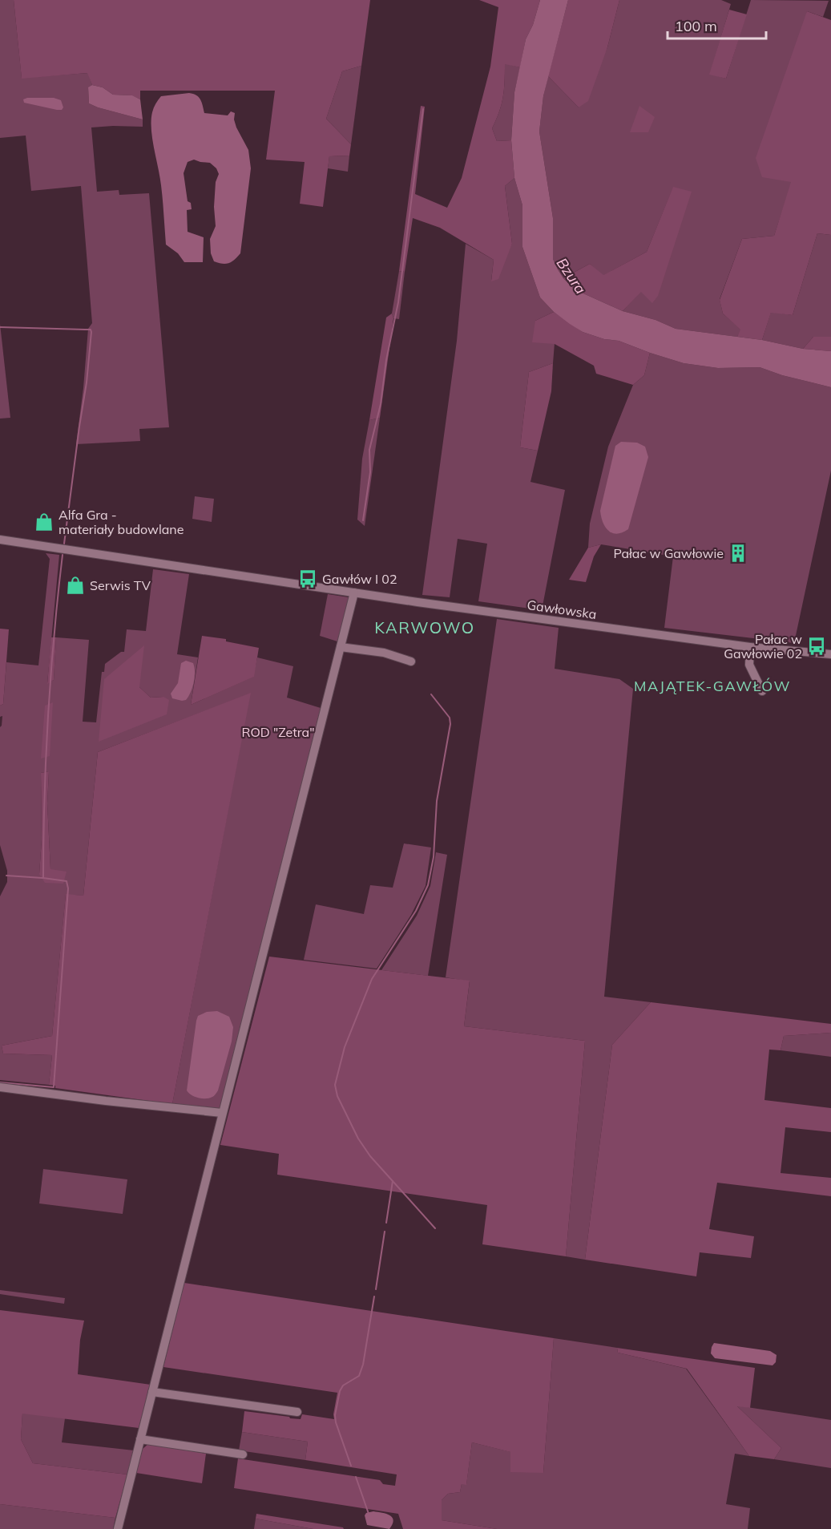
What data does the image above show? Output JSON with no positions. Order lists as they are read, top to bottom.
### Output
{
  "streets": {
    "street": ["Gawłowska"]
  },
  "districts": ["KARWOWO", "MAJĄTEK-GAWŁÓW"],
  "water": ["Bzura"],
  "parks": ["ROD \"Zetra\""],
  "places": {
    "shop": ["Alfa Gra - materiały budowlane", "Serwis TV"],
    "building": ["Pałac w Gawłowie"],
    "bus stop": ["Gawłów I 02", "Pałac w Gawłowie 02"]
  },
  "scale_bar": "100 m"
}
